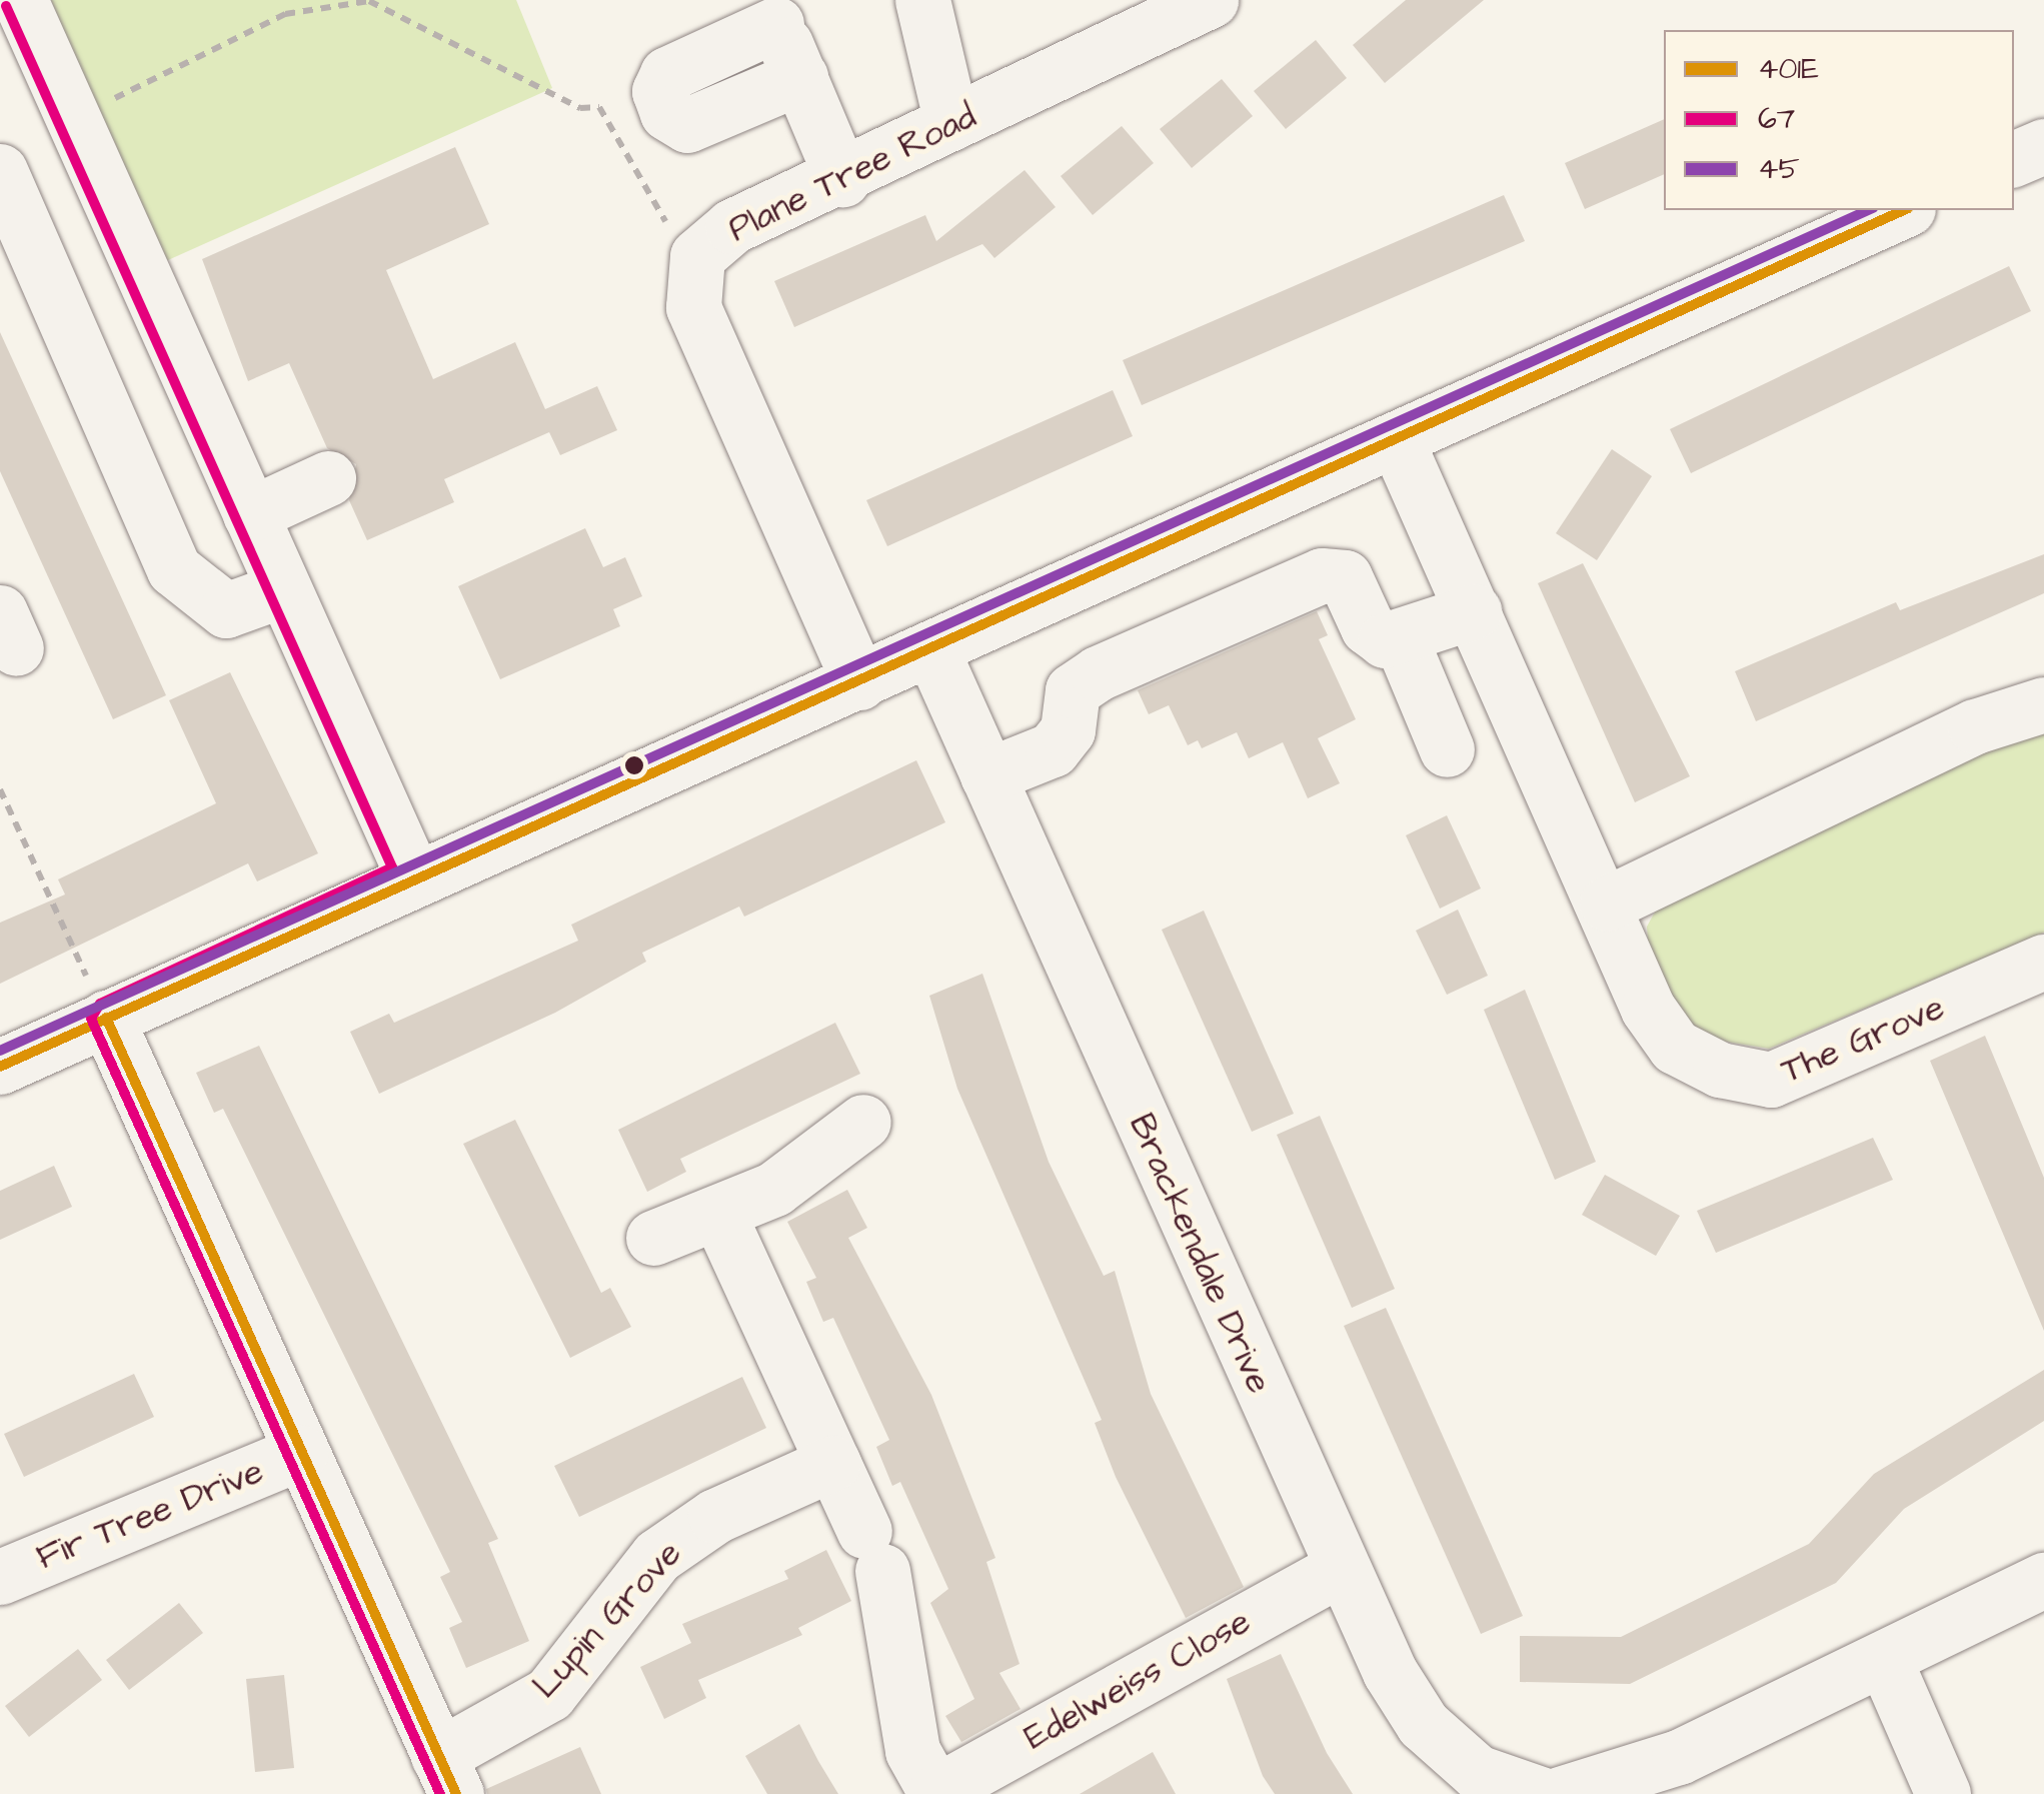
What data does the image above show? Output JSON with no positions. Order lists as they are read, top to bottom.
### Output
{
  "streets": {
    "street": [
      "Plane Tree Road",
      "The Grove",
      "Brackendale Drive",
      "Fir Tree Drive",
      "Lupin Grove",
      "Edelweiss Close"
    ]
  },
  "crossings": [
    ["Brackendale Drive", "Edelweiss Close"]
  ],
  "lines": ["transit line 67", "transit line 401E", "transit line 45"],
  "legend": ["401E", "67", "45"]
}
